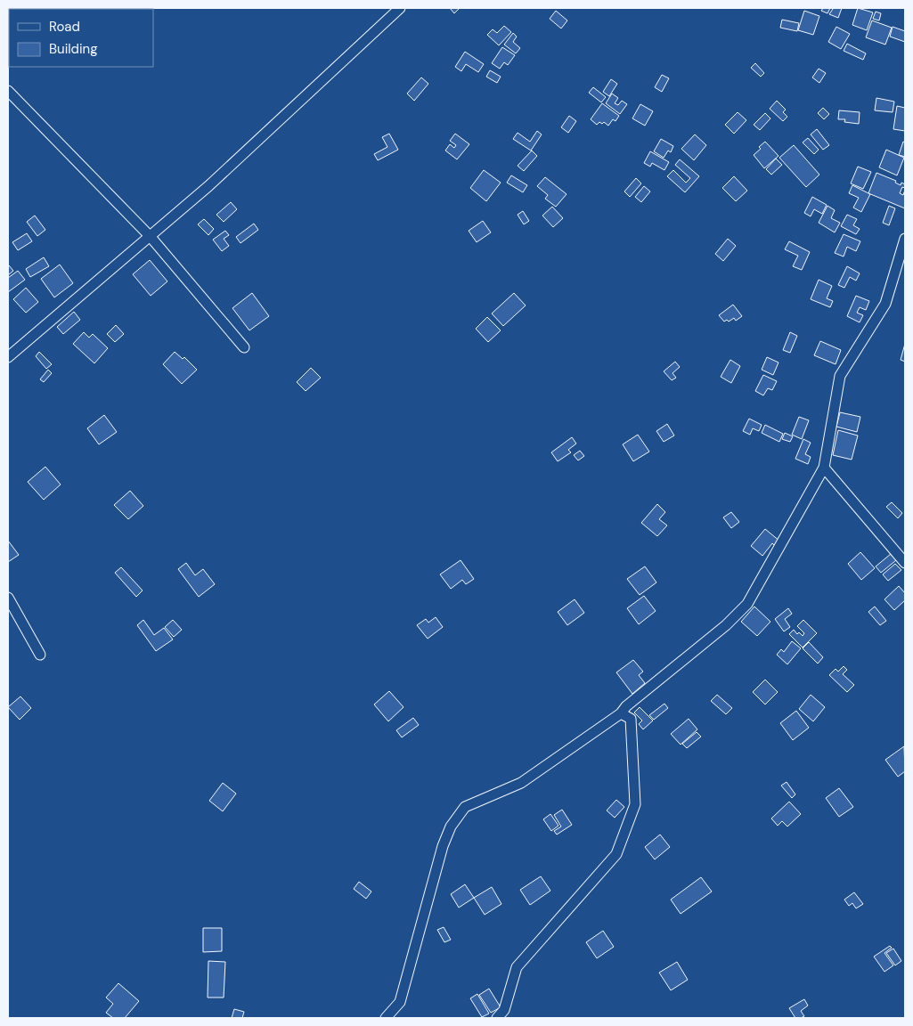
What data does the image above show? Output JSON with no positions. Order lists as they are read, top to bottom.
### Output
{
  "legend": ["Road", "Building"]
}
